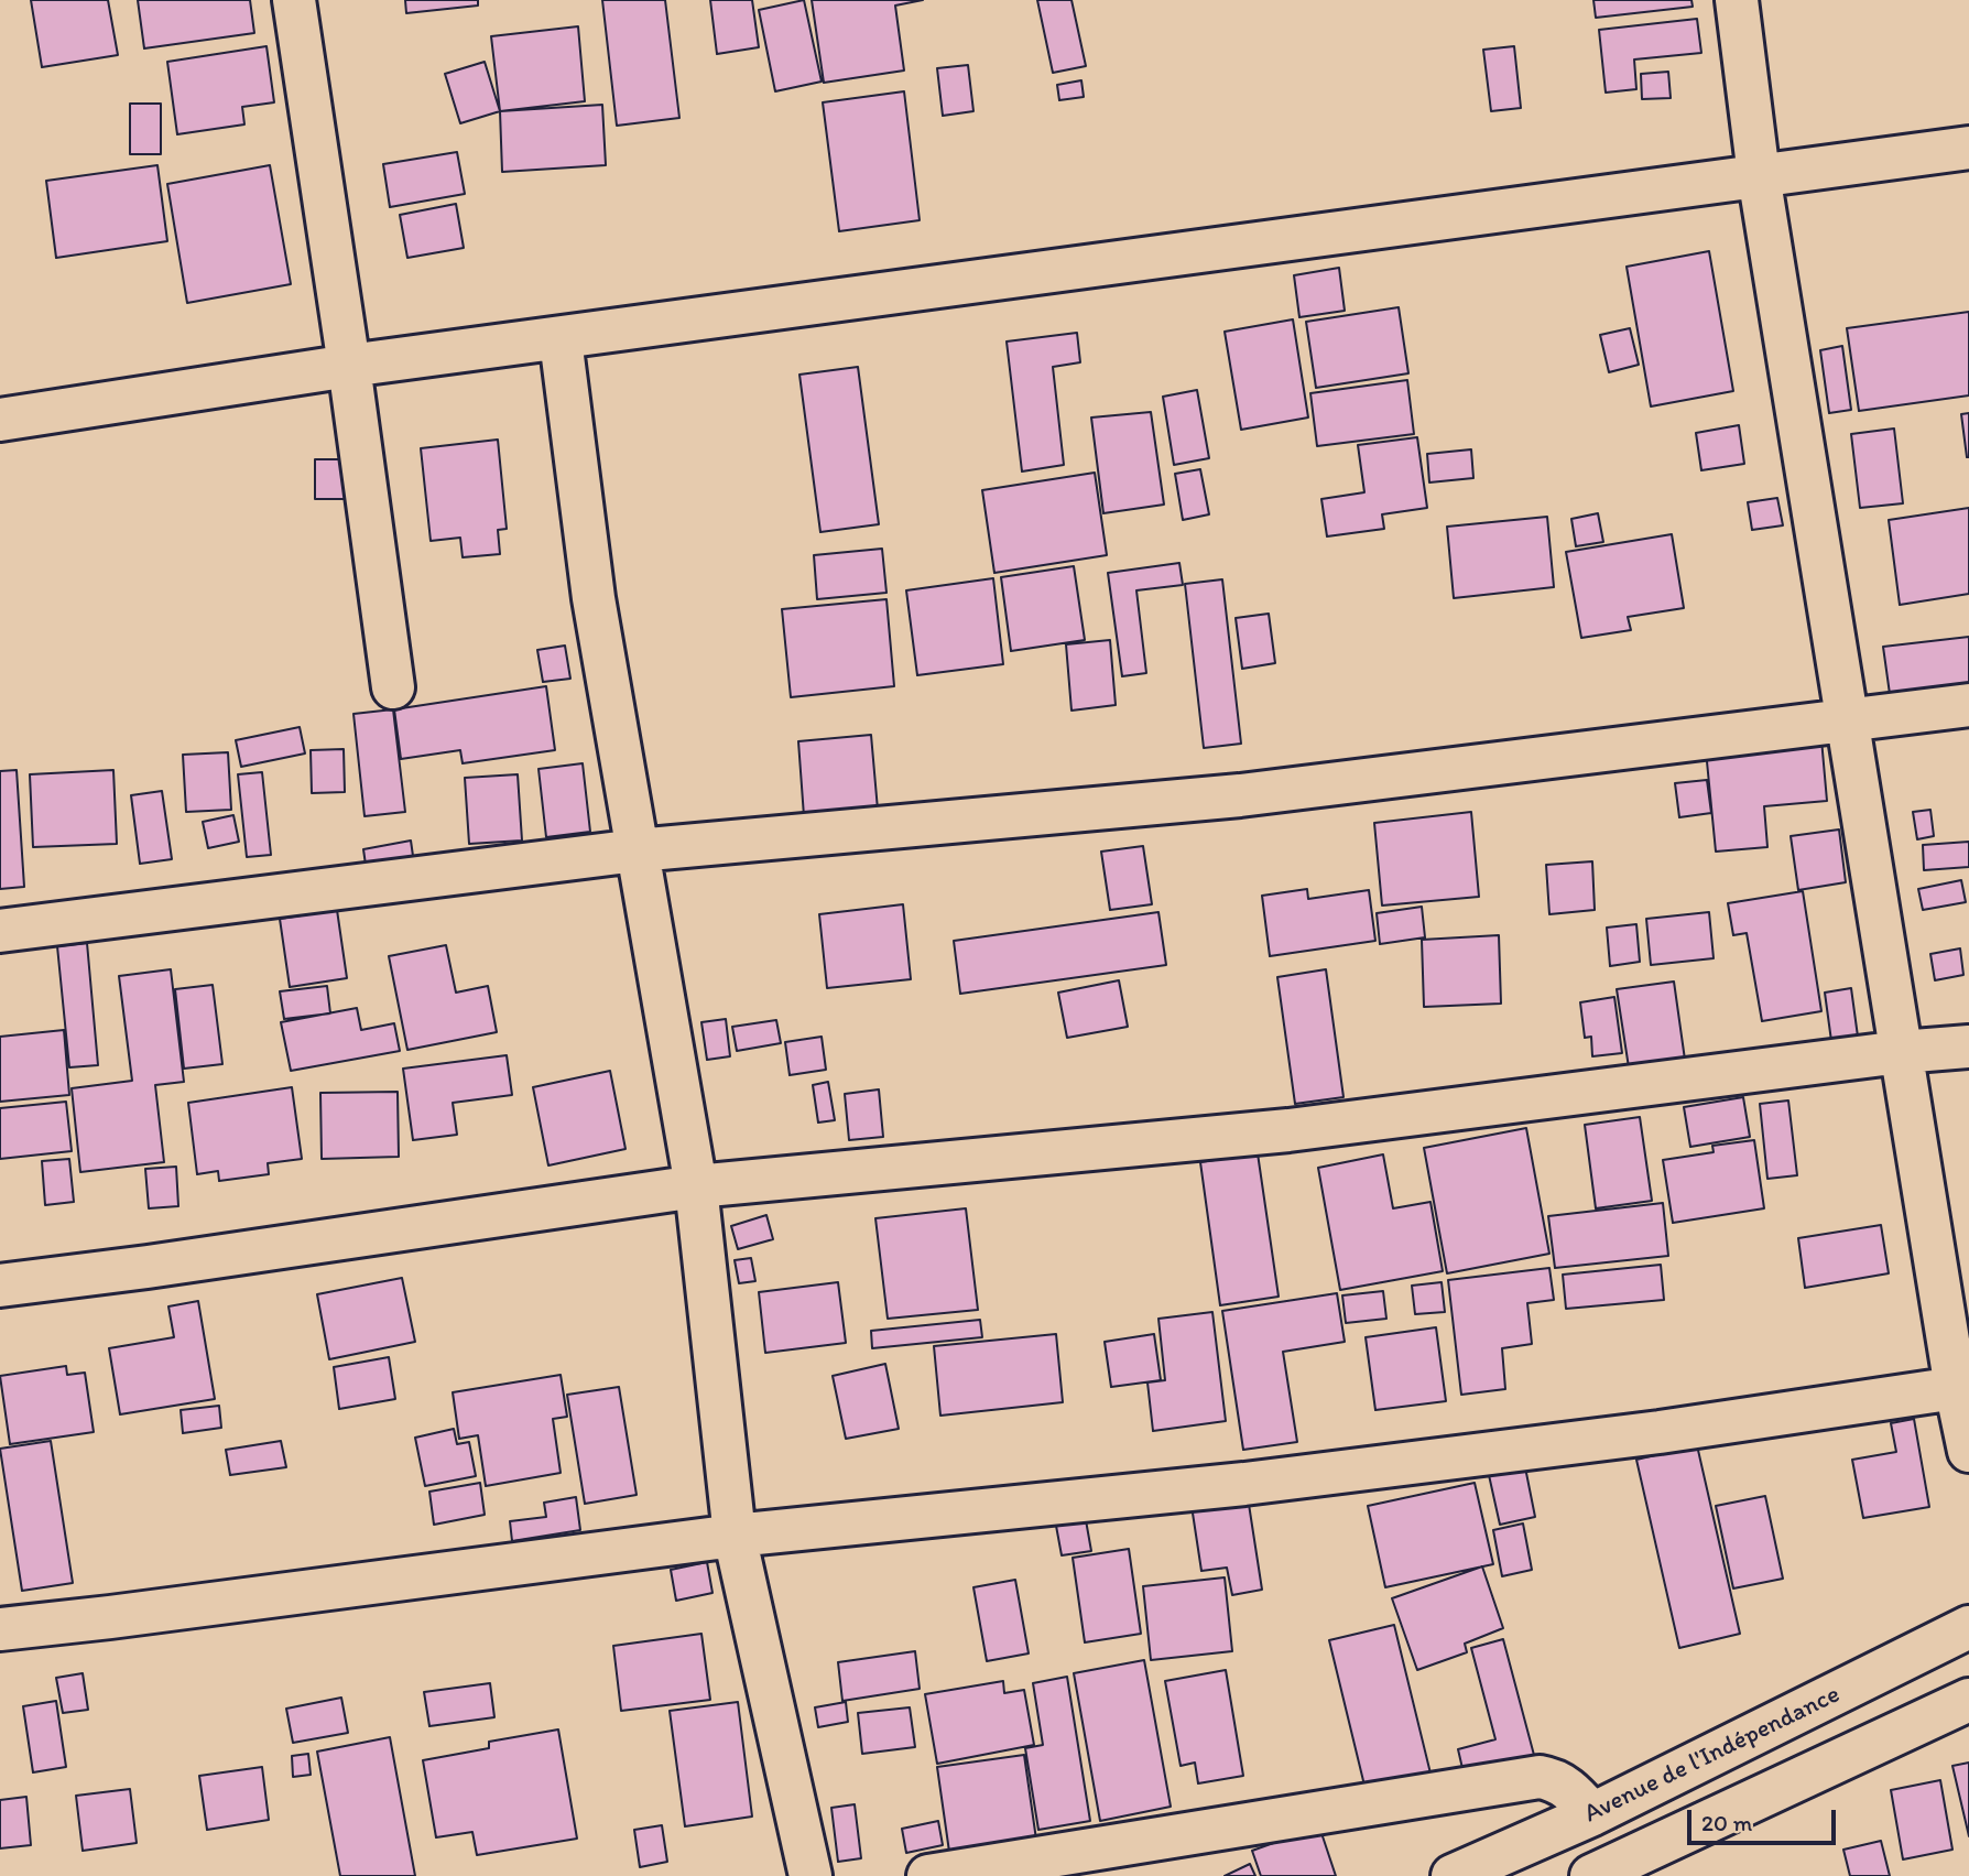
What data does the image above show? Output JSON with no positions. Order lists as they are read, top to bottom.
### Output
{
  "streets": {
    "street": ["Avenue de l'Indépendance"]
  },
  "scale_bar": "20 m"
}
